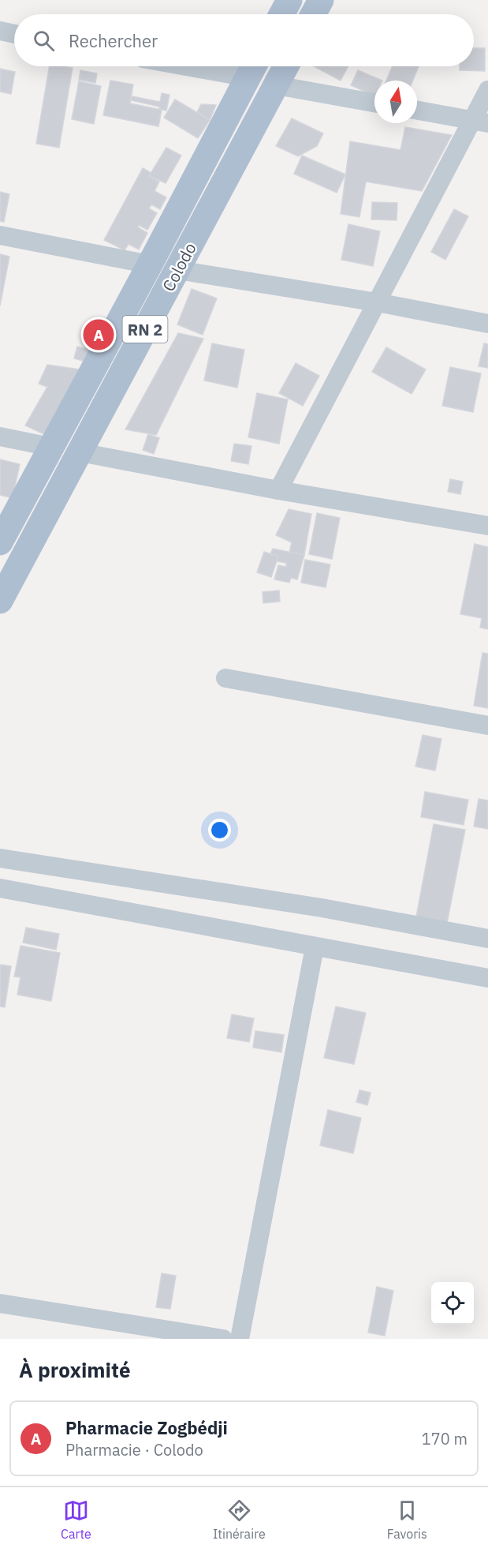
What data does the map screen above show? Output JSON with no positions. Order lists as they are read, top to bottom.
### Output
{
  "streets": {
    "main road": ["Colodo", "RN 2"]
  },
  "north": "top",
  "page": {
    "search": "Rechercher",
    "pins": "A",
    "heading": "À proximité",
    "list": [
      {
        "mark": "A",
        "name": "Pharmacie Zogbédji",
        "note": "Pharmacie · Colodo",
        "value": "170 m"
      }
    ],
    "nav": ["Carte", "Itinéraire", "Favoris"]
  }
}
